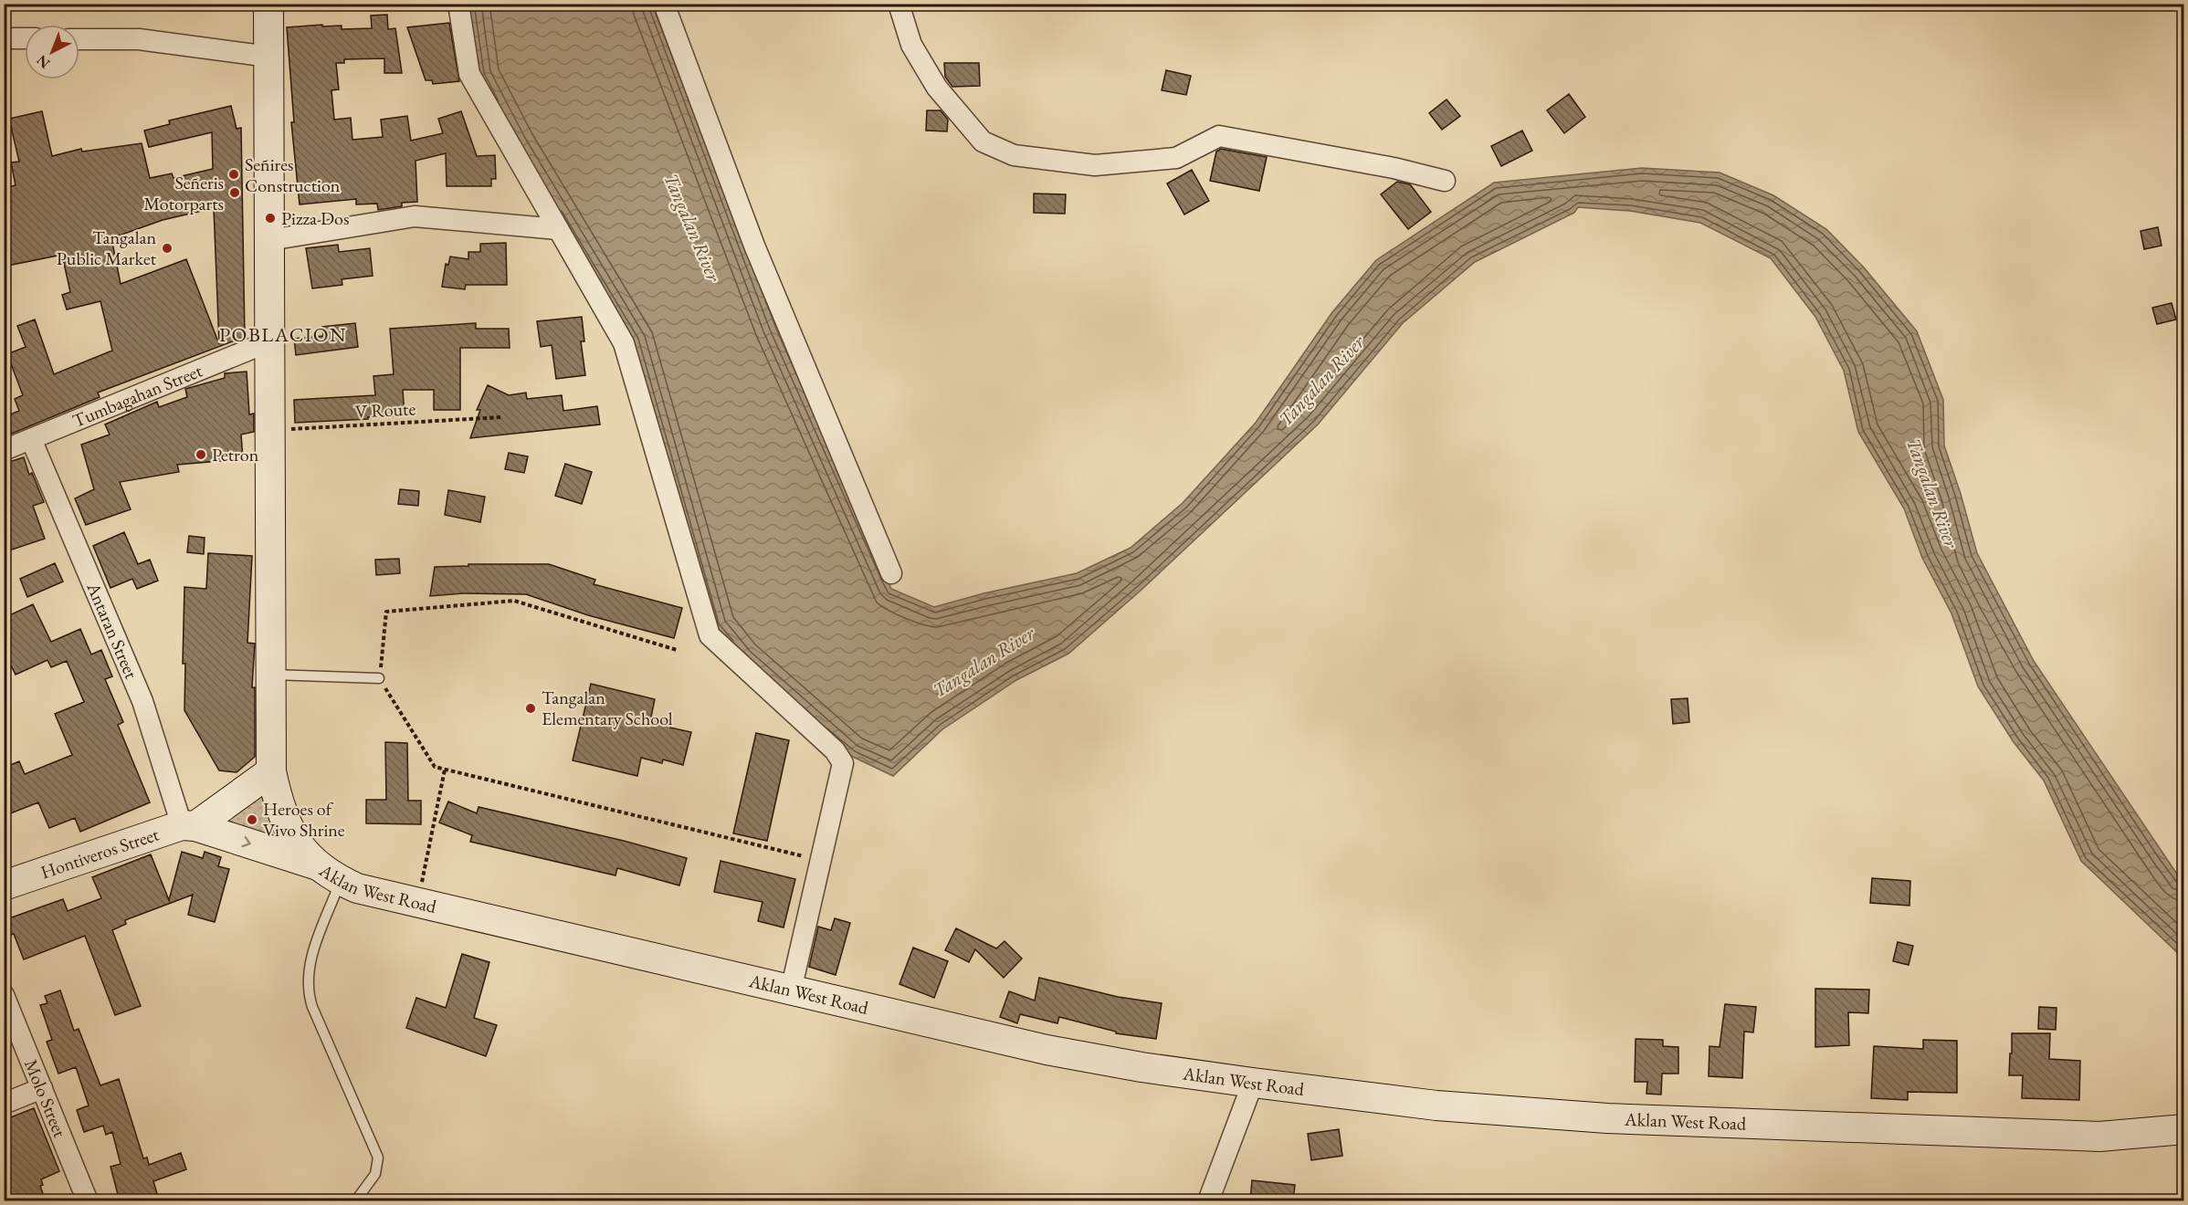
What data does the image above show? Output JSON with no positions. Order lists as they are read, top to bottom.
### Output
{
  "streets": {
    "main road": ["Hontiveros Street", "Aklan West Road"],
    "street": ["Tumbagahan Street", "Antaran Street", "Molo Street"],
    "path": ["V Route"]
  },
  "crossings": [
    ["Tumbagahan Street", "Antaran Street"],
    ["Tumbagahan Street", "Aklan West Road"],
    ["V Route", "Aklan West Road"],
    ["Antaran Street", "Hontiveros Street"],
    ["Hontiveros Street", "Aklan West Road"]
  ],
  "districts": ["POBLACION"],
  "water": ["Tangalan River"],
  "places": [
    "Señires Construction",
    "Señeris Motorparts",
    "Pizza Dos",
    "Tangalan Public Market",
    "Petron",
    "Tangalan Elementary School",
    "Heroes of Vivo Shrine"
  ],
  "north": "bottom left"
}
